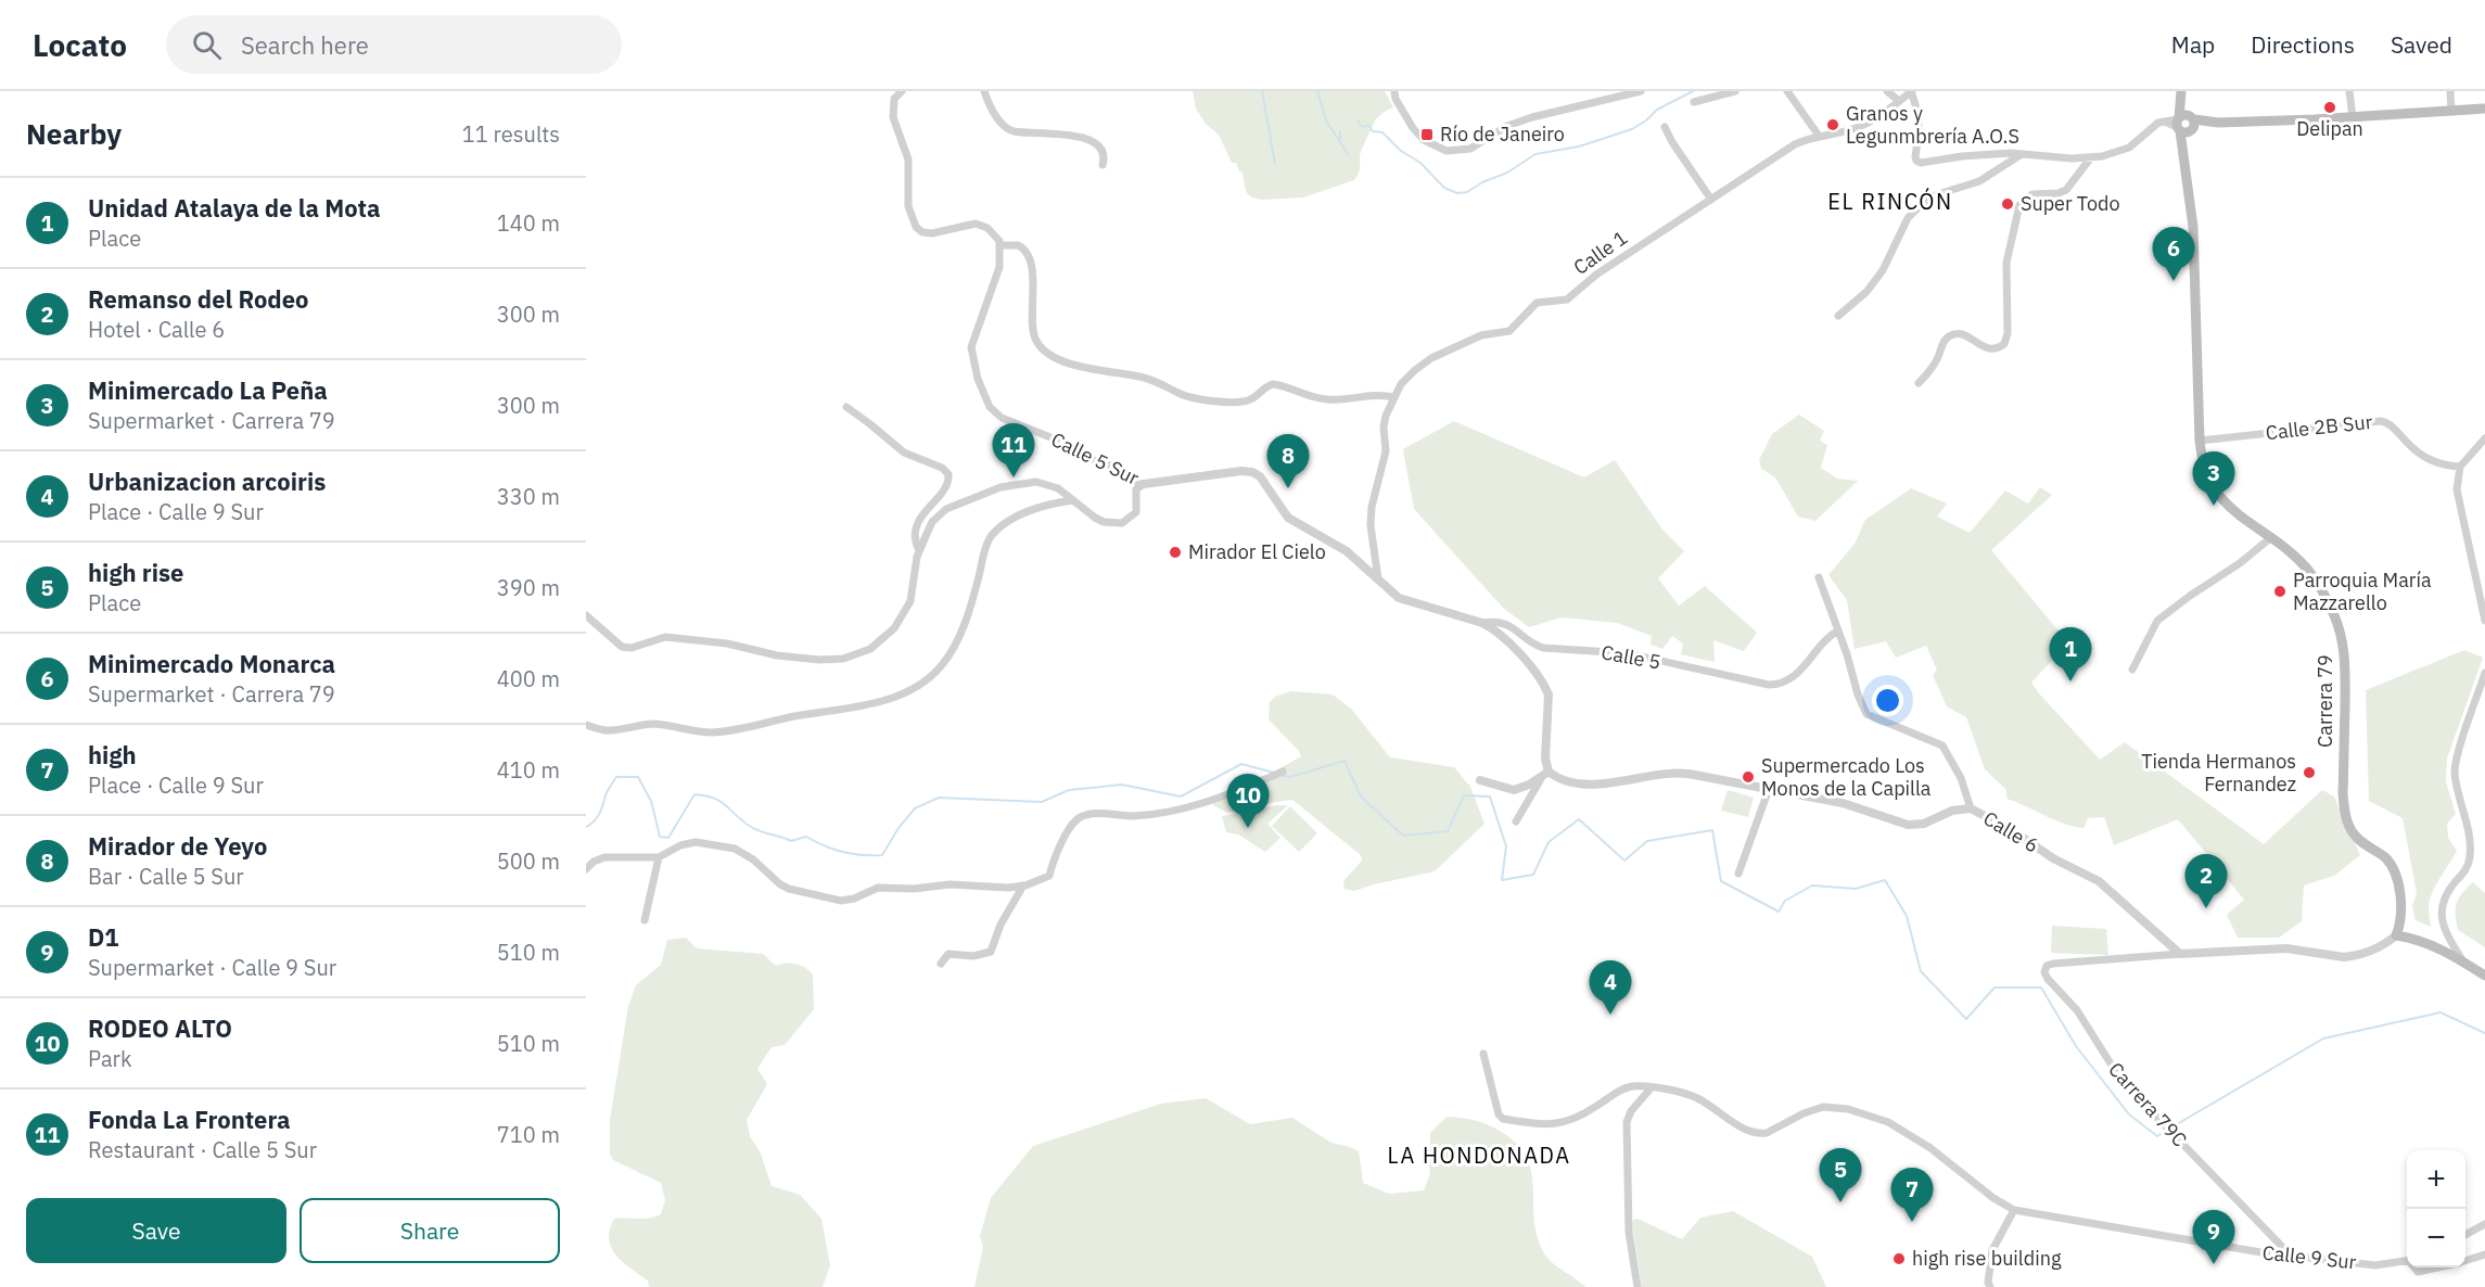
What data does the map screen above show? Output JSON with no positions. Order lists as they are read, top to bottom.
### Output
{
  "streets": {
    "main road": ["Carrera 79"],
    "street": [
      "Calle 1",
      "Calle 2B Sur",
      "Calle 5 Sur",
      "Calle 5",
      "Calle 6",
      "Carrera 79C",
      "Calle 9 Sur"
    ]
  },
  "crossings": [
    ["Calle 1", "Calle 5 Sur"],
    ["Calle 2B Sur", "Carrera 79"],
    ["Calle 5 Sur", "Calle 5"],
    ["Calle 6", "Carrera 79C"],
    ["Carrera 79C", "Calle 9 Sur"]
  ],
  "districts": ["EL RINCÓN", "LA HONDONADA"],
  "places": {
    "other": [
      "Delipan",
      "Granos y Legunmbrería A.O.S",
      "Super Todo",
      "Mirador El Cielo",
      "Parroquia María Mazzarello",
      "Tienda Hermanos Fernandez",
      "Supermercado Los Monos de la Capilla",
      "high rise building"
    ],
    "transit": ["Río de Janeiro"]
  },
  "page": {
    "header": "Locato",
    "search": "Search here",
    "nav": ["Map", "Directions", "Saved"],
    "heading": ["Nearby", "11 results"],
    "list": [
      {
        "mark": "1",
        "name": "Unidad Atalaya de la Mota",
        "note": "Place",
        "value": "140 m"
      },
      {
        "mark": "2",
        "name": "Remanso del Rodeo",
        "note": "Hotel · Calle 6",
        "value": "300 m"
      },
      {
        "mark": "3",
        "name": "Minimercado La Peña",
        "note": "Supermarket · Carrera 79",
        "value": "300 m"
      },
      {
        "mark": "4",
        "name": "Urbanizacion arcoiris",
        "note": "Place · Calle 9 Sur",
        "value": "330 m"
      },
      {
        "mark": "5",
        "name": "high rise",
        "note": "Place",
        "value": "390 m"
      },
      {
        "mark": "6",
        "name": "Minimercado Monarca",
        "note": "Supermarket · Carrera 79",
        "value": "400 m"
      },
      {
        "mark": "7",
        "name": "high",
        "note": "Place · Calle 9 Sur",
        "value": "410 m"
      },
      {
        "mark": "8",
        "name": "Mirador de Yeyo",
        "note": "Bar · Calle 5 Sur",
        "value": "500 m"
      },
      {
        "mark": "9",
        "name": "D1",
        "note": "Supermarket · Calle 9 Sur",
        "value": "510 m"
      },
      {
        "mark": "10",
        "name": "RODEO ALTO",
        "note": "Park",
        "value": "510 m"
      },
      {
        "mark": "11",
        "name": "Fonda La Frontera",
        "note": "Restaurant · Calle 5 Sur",
        "value": "710 m"
      }
    ],
    "pins": [
      "6",
      "11",
      "8",
      "3",
      "1",
      "10",
      "2",
      "4",
      "5",
      "7",
      "9"
    ],
    "map_buttons": ["+", "−"],
    "buttons": ["Save", "Share"]
  }
}
